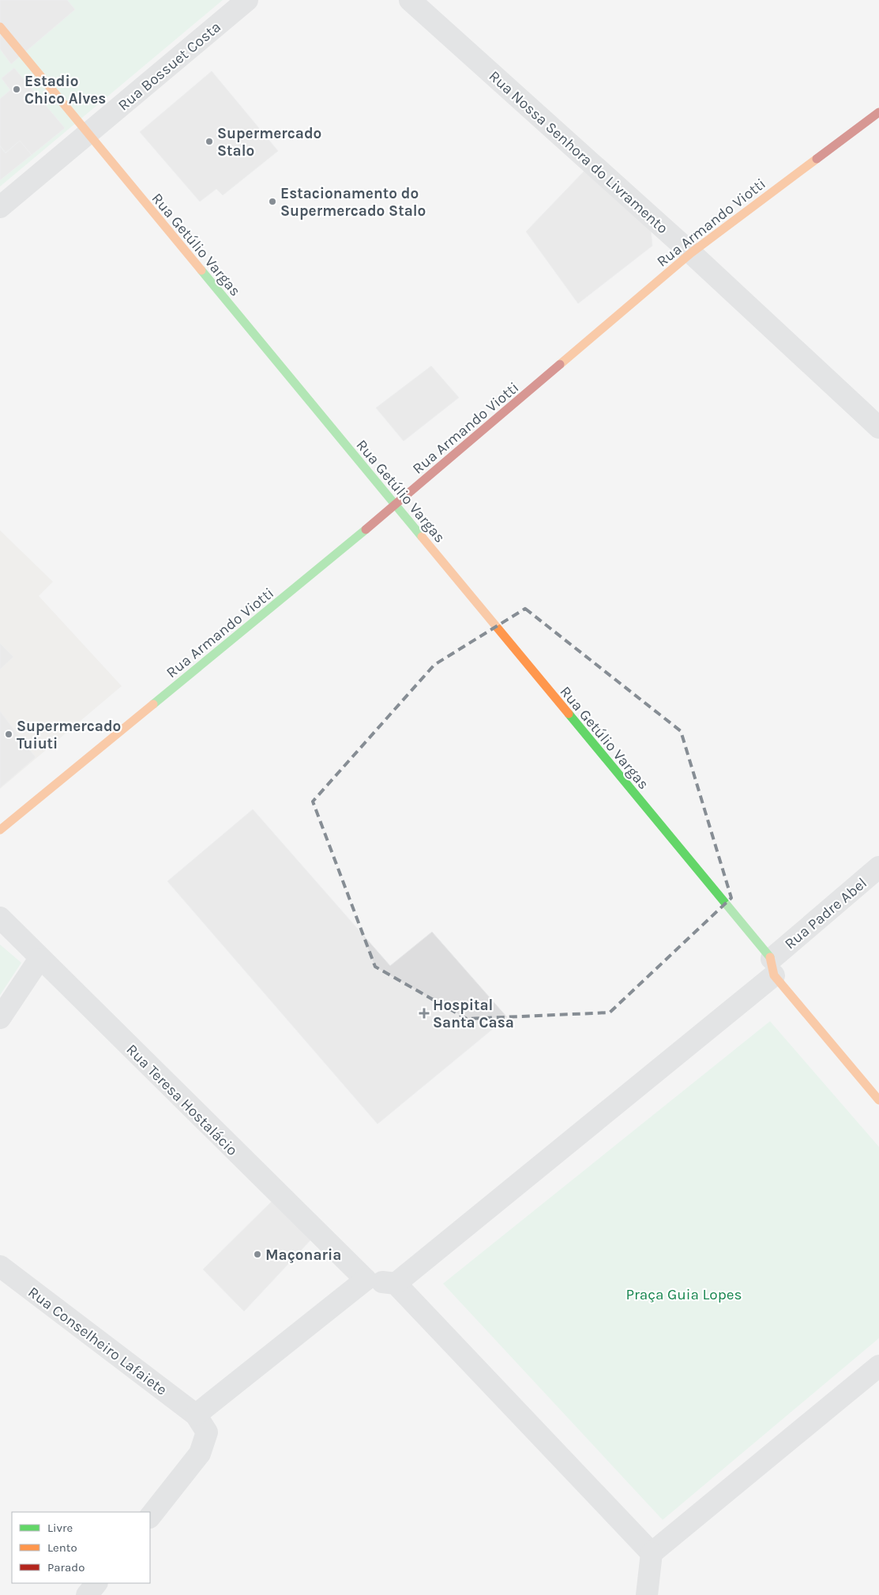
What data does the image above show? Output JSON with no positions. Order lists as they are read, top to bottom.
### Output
{
  "streets": {
    "street": [
      "Rua Bossuet Costa",
      "Rua Nossa Senhora do Livramento",
      "Rua Armando Viotti",
      "Rua Getúlio Vargas",
      "Rua Padre Abel",
      "Rua Teresa Hostalácio",
      "Rua Conselheiro Lafaiete"
    ]
  },
  "crossings": [
    ["Rua Bossuet Costa", "Rua Getúlio Vargas"],
    ["Rua Nossa Senhora do Livramento", "Rua Armando Viotti"],
    ["Rua Armando Viotti", "Rua Getúlio Vargas"],
    ["Rua Getúlio Vargas", "Rua Padre Abel"]
  ],
  "parks": ["Praça Guia Lopes"],
  "places": {
    "other": [
      "Estadio Chico Alves",
      "Supermercado Stalo",
      "Estacionamento do Supermercado Stalo",
      "Supermercado Tuiuti",
      "Maçonaria"
    ],
    "health": ["Hospital Santa Casa"]
  },
  "legend": ["Livre", "Lento", "Parado"]
}
